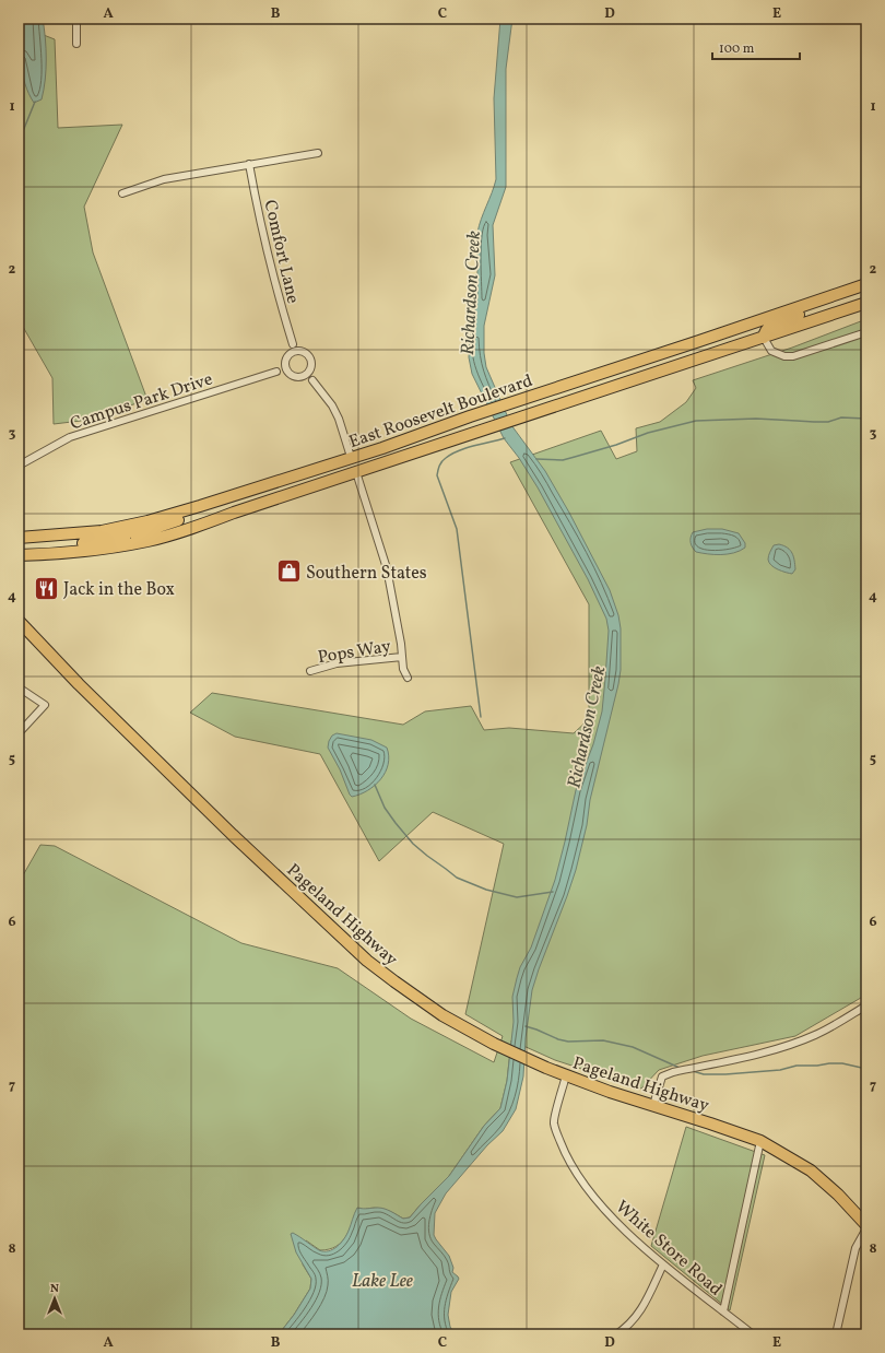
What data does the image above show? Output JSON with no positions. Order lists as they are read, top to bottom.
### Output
{
  "streets": {
    "highway": ["East Roosevelt Boulevard", "Pageland Highway"],
    "street": [
      "Comfort Lane",
      "Campus Park Drive",
      "Pops Way",
      "White Store Road"
    ]
  },
  "crossings": [
    ["Comfort Lane", "Campus Park Drive"],
    ["Pageland Highway", "White Store Road"]
  ],
  "water": ["Richardson Creek", "Lake Lee"],
  "places": {
    "shop": ["Southern States"],
    "restaurant": ["Jack in the Box"]
  },
  "scale_bar": "100 m",
  "north": "top",
  "grid": {
    "columns": [
      "A",
      "B",
      "C",
      "D",
      "E"
    ],
    "rows": [
      "1",
      "2",
      "3",
      "4",
      "5",
      "6",
      "7",
      "8"
    ]
  }
}
